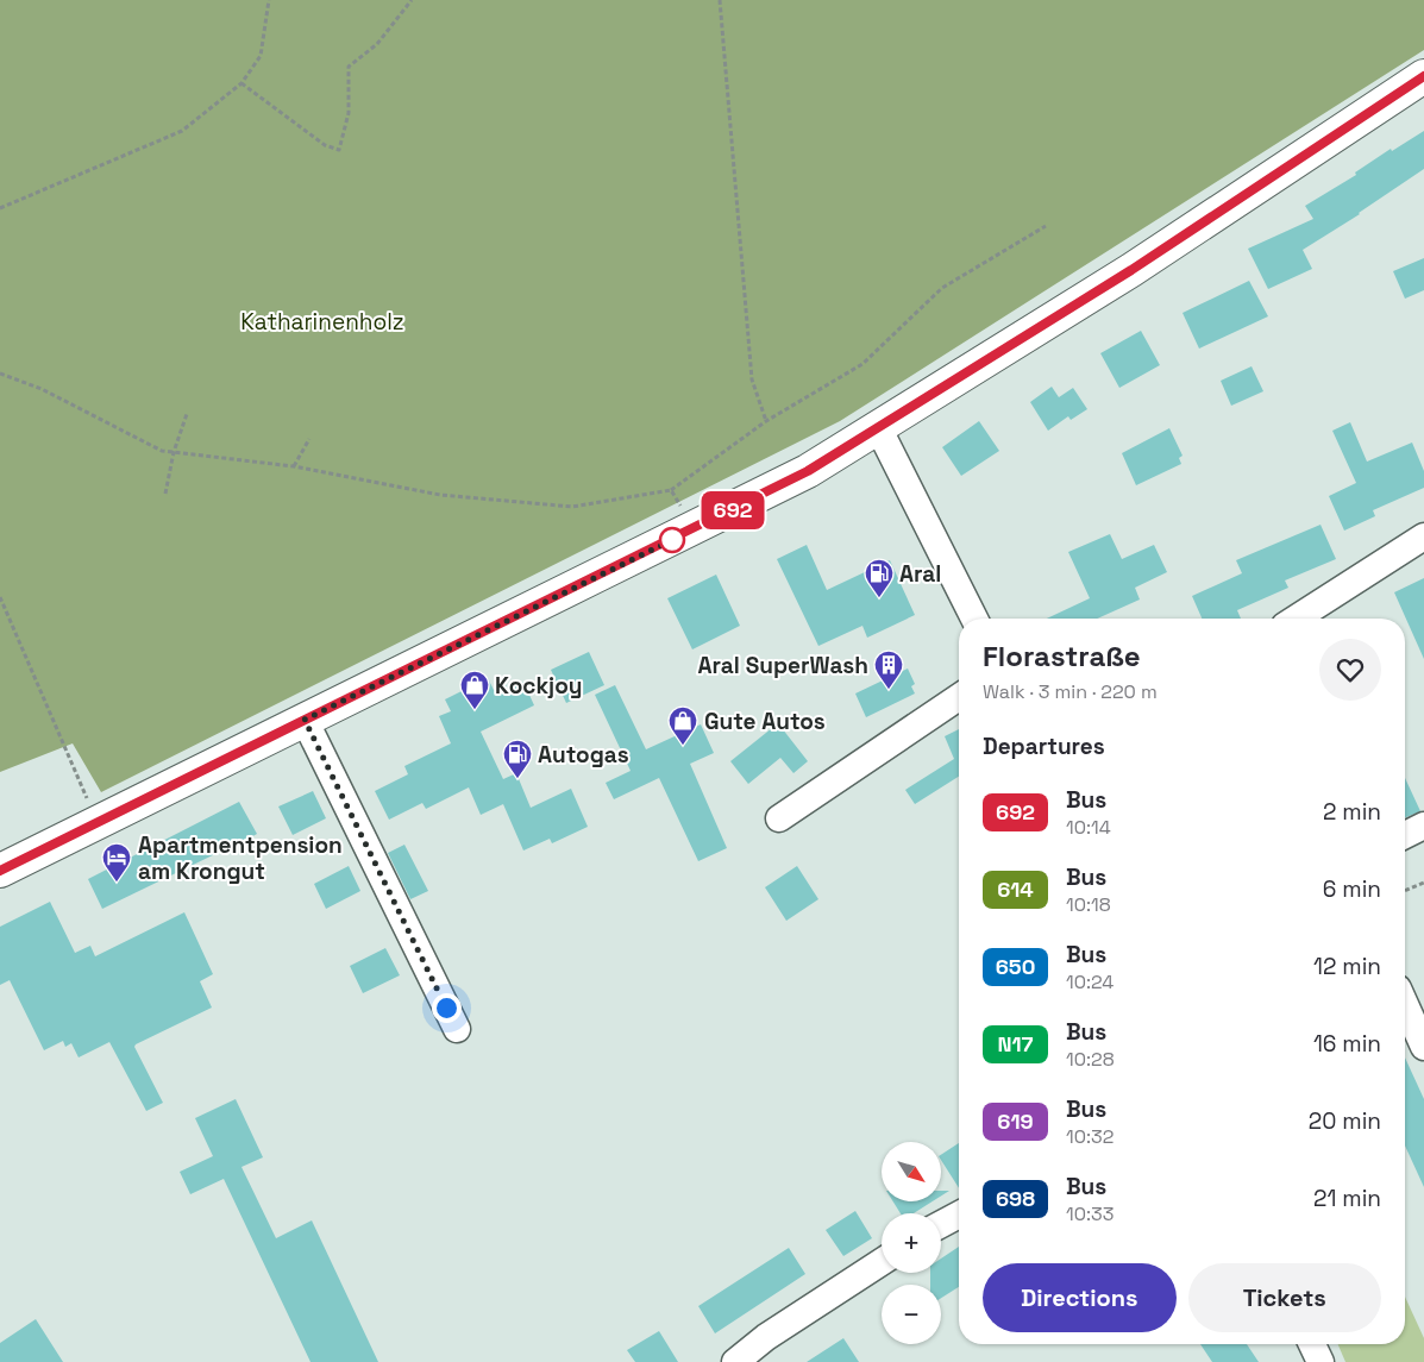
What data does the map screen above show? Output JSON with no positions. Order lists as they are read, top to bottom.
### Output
{
  "parks": ["Katharinenholz"],
  "places": {
    "fuel station": ["Aral", "Autogas"],
    "building": ["Aral SuperWash"],
    "shop": ["Kockjoy", "Gute Autos"],
    "hotel": ["Apartmentpension am Krongut"]
  },
  "lines": ["bus line 692"],
  "north": "bottom right",
  "page": {
    "on_map": "692",
    "heading": [
      ["Florastraße", "Walk · 3 min · 220 m"],
      "Departures"
    ],
    "list": [
      {
        "mark": "692",
        "name": "Bus",
        "note": "10:14",
        "value": "2 min"
      },
      {
        "mark": "614",
        "name": "Bus",
        "note": "10:18",
        "value": "6 min"
      },
      {
        "mark": "650",
        "name": "Bus",
        "note": "10:24",
        "value": "12 min"
      },
      {
        "mark": "N17",
        "name": "Bus",
        "note": "10:28",
        "value": "16 min"
      },
      {
        "mark": "619",
        "name": "Bus",
        "note": "10:32",
        "value": "20 min"
      },
      {
        "mark": "698",
        "name": "Bus",
        "note": "10:33",
        "value": "21 min"
      }
    ],
    "map_buttons": ["+", "−"],
    "buttons": ["Directions", "Tickets"]
  }
}
